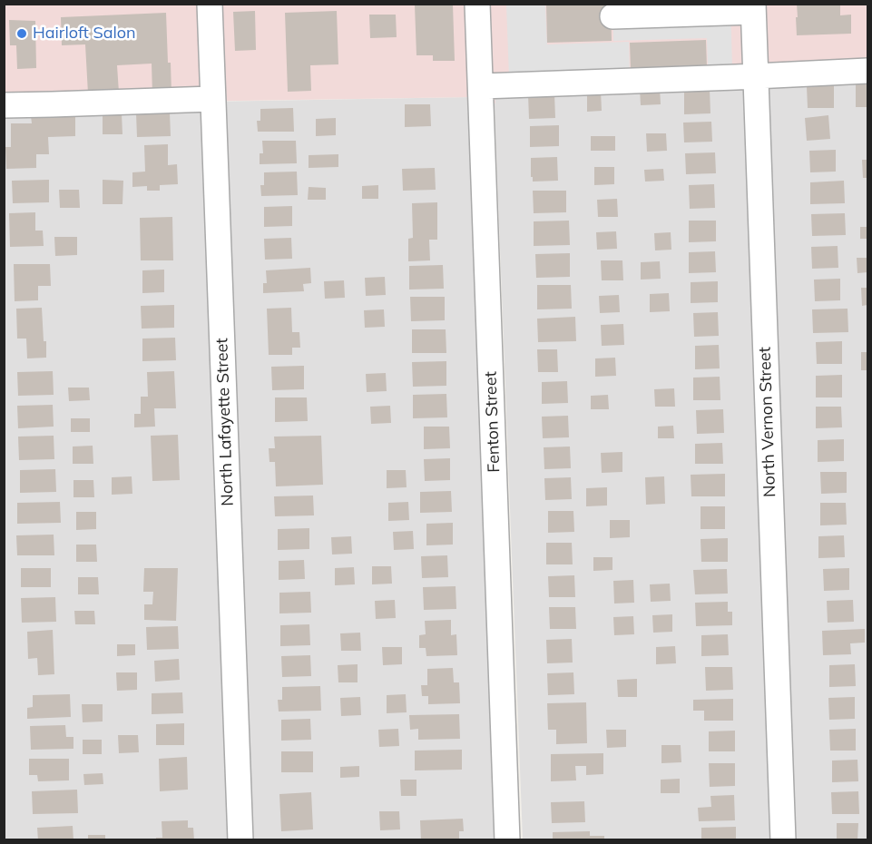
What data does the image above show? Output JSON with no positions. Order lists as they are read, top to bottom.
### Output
{
  "streets": {
    "street": ["North Lafayette Street", "Fenton Street", "North Vernon Street"]
  },
  "places": ["Hairloft Salon"]
}
